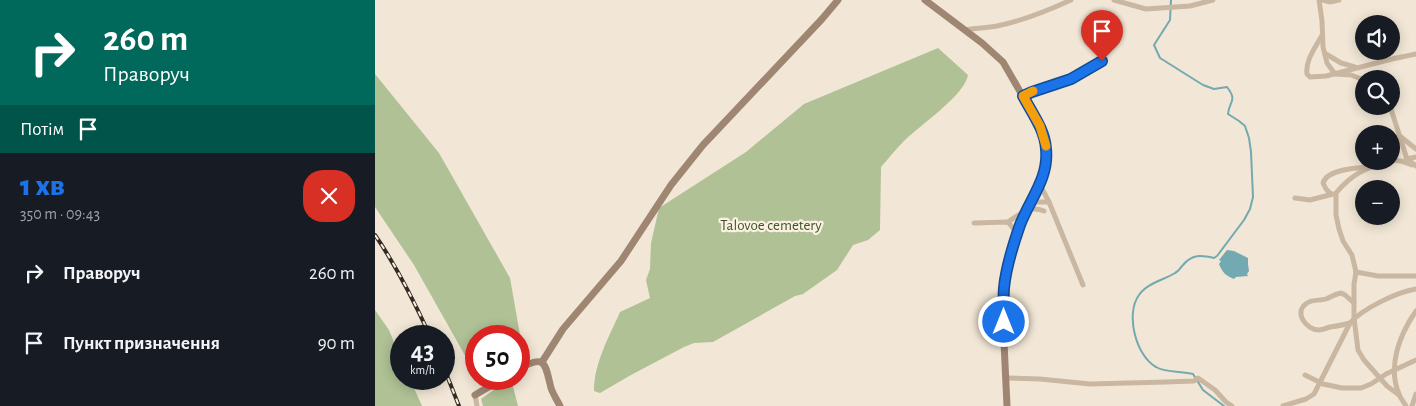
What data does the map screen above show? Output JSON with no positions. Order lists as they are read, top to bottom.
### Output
{
  "parks": ["Talovoe cemetery"],
  "page": {
    "turn": ["260 m", "Праворуч"],
    "map_buttons": ["+", "−"],
    "then": "Потім",
    "heading": ["1 хв", "350 m · 09:43"],
    "list": [
      {
        "name": "Праворуч",
        "value": "260 m"
      },
      {
        "name": "Пункт призначення",
        "value": "90 m"
      }
    ],
    "speed": "43 km/h",
    "limit": "50"
  }
}
